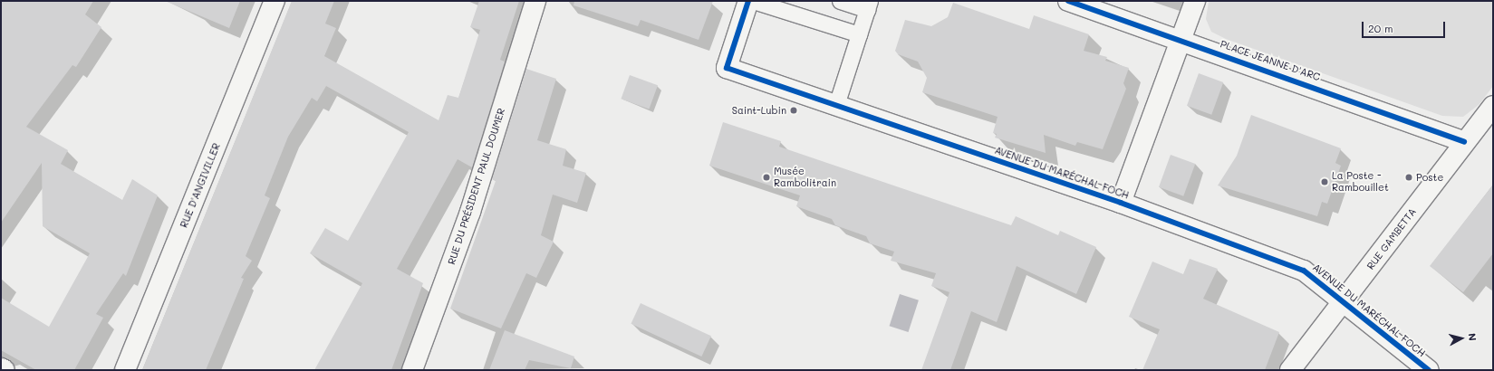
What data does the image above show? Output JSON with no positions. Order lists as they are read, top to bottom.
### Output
{
  "streets": {
    "street": [
      "PLACE JEANNE D'ARC",
      "AVENUE DU MARÉCHAL FOCH",
      "RUE D'ANGIVILLER",
      "RUE DU PRÉSIDENT PAUL DOUMER",
      "RUE GAMBETTA"
    ]
  },
  "crossings": [
    ["PLACE JEANNE D'ARC", "RUE GAMBETTA"],
    ["AVENUE DU MARÉCHAL FOCH", "RUE GAMBETTA"]
  ],
  "places": [
    "Saint-Lubin",
    "Musée Rambolitrain",
    "Poste",
    "La Poste - Rambouillet"
  ],
  "scale_bar": "20 m",
  "north": "right"
}
